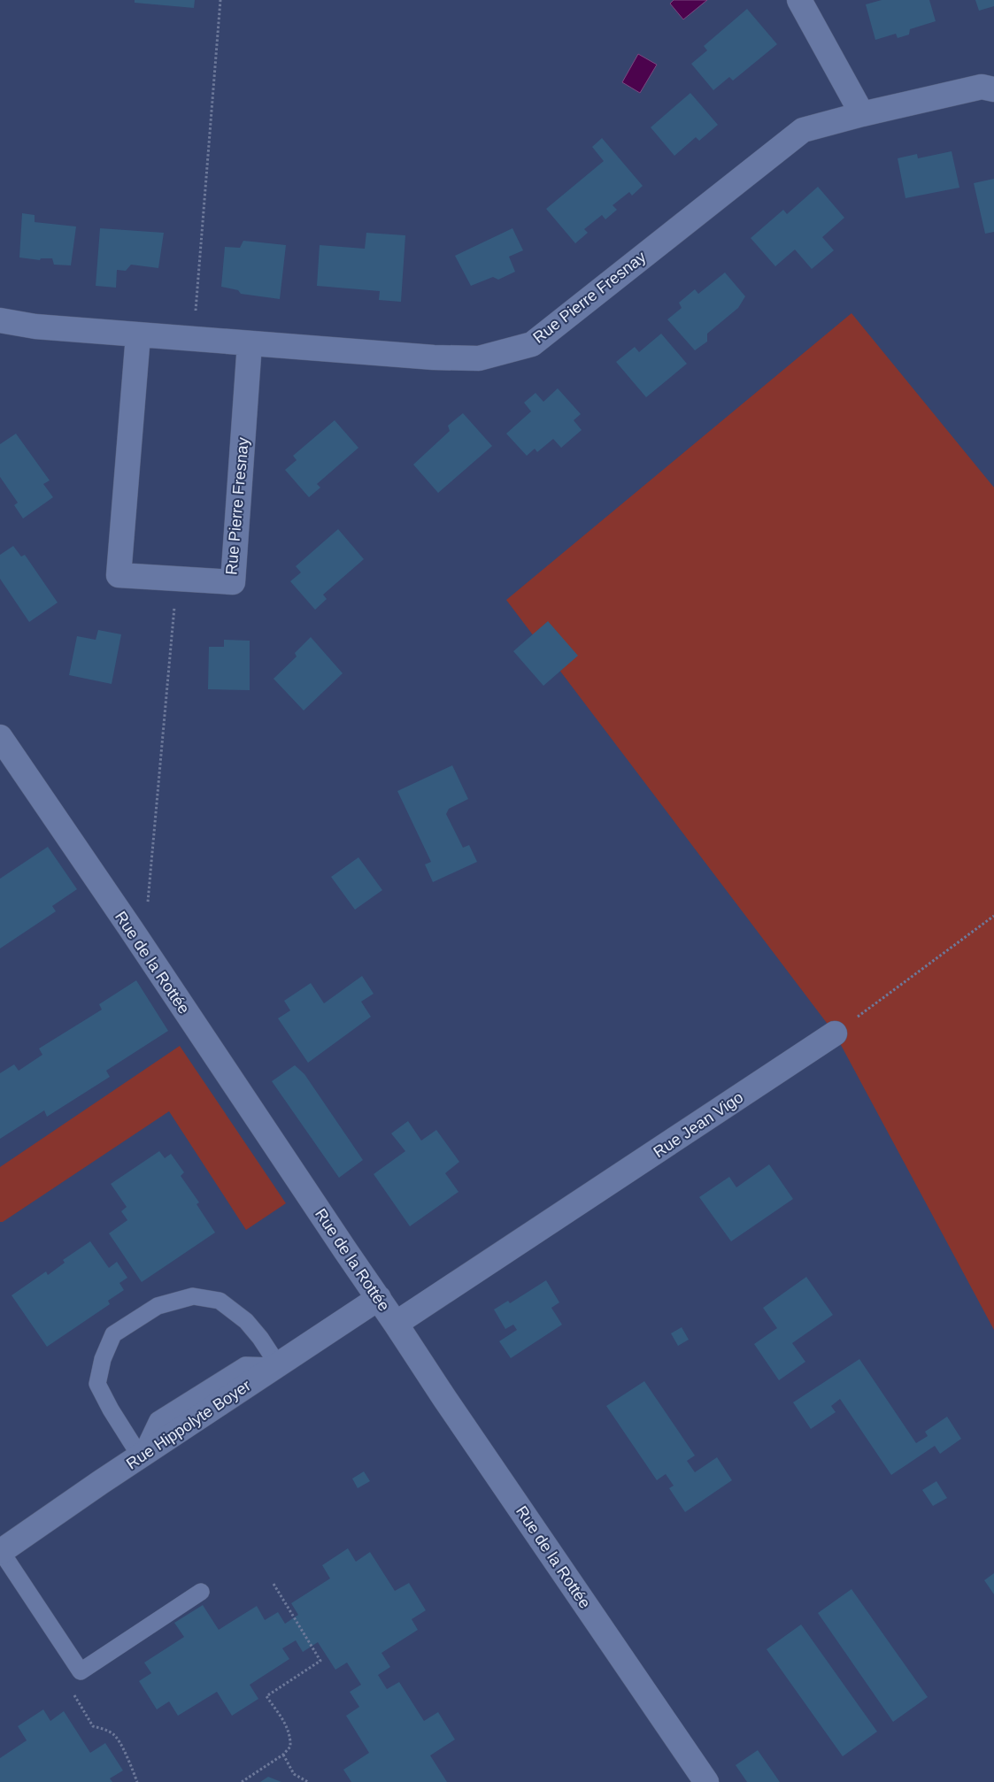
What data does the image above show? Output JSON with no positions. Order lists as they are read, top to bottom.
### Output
{
  "streets": {
    "street": [
      "Rue Pierre Fresnay",
      "Rue de la Rottée",
      "Rue Jean Vigo",
      "Rue Hippolyte Boyer"
    ]
  },
  "crossings": [
    ["Rue de la Rottée", "Rue Jean Vigo"],
    ["Rue de la Rottée", "Rue Hippolyte Boyer"]
  ]
}
